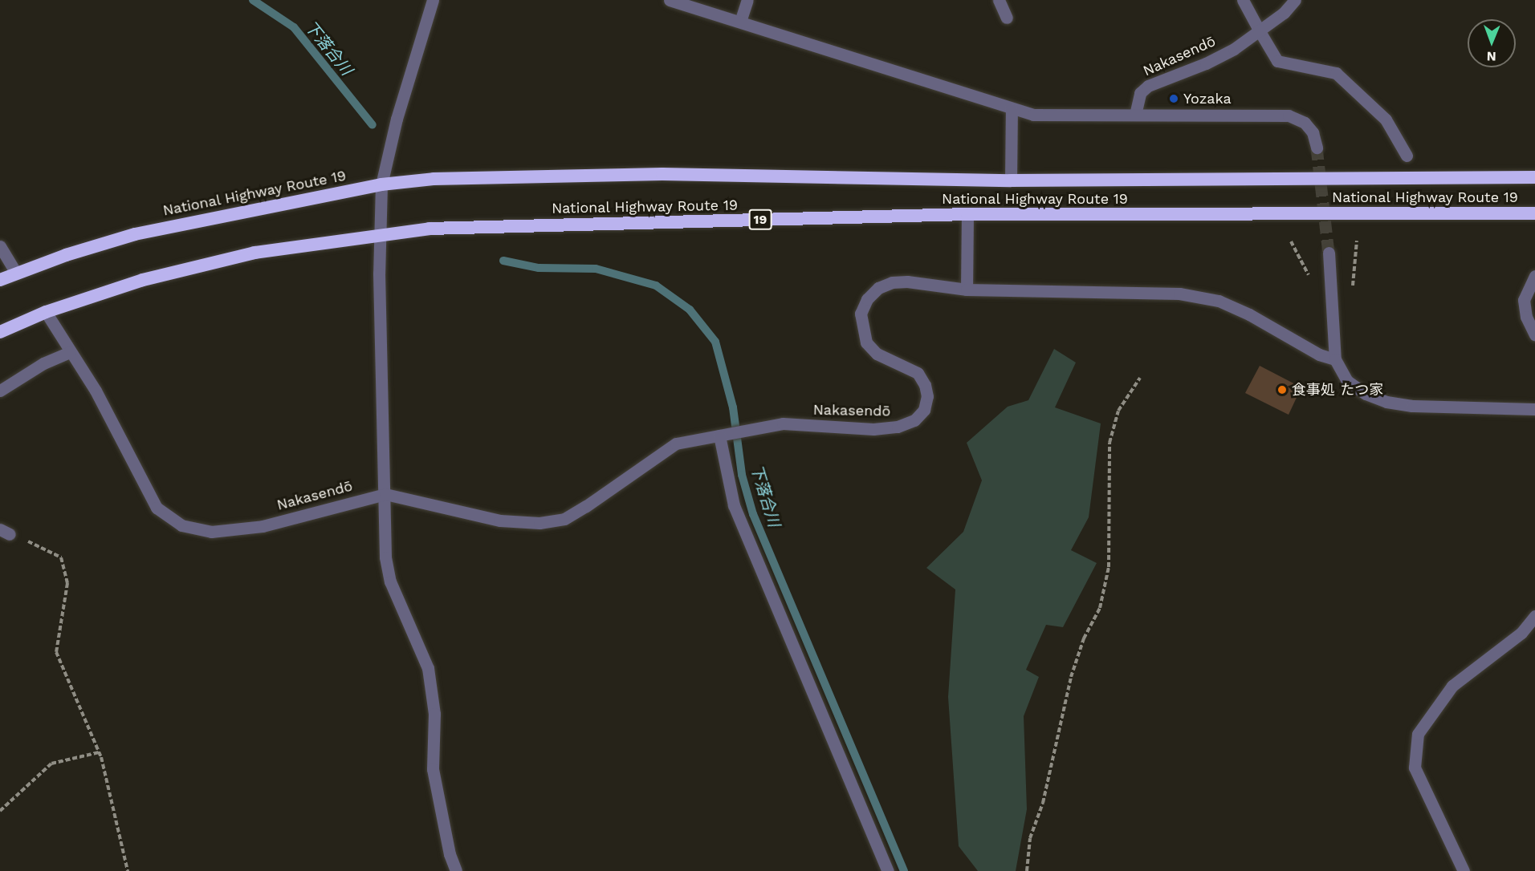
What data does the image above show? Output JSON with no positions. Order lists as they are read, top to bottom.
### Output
{
  "streets": {
    "highway": ["National Highway Route 19", "19"],
    "street": ["Nakasendō"]
  },
  "crossings": [
    ["Nakasendō", "National Highway Route 19"]
  ],
  "water": ["下落合川"],
  "places": ["Yozaka", "食事処 たつ家"],
  "north": "bottom"
}
